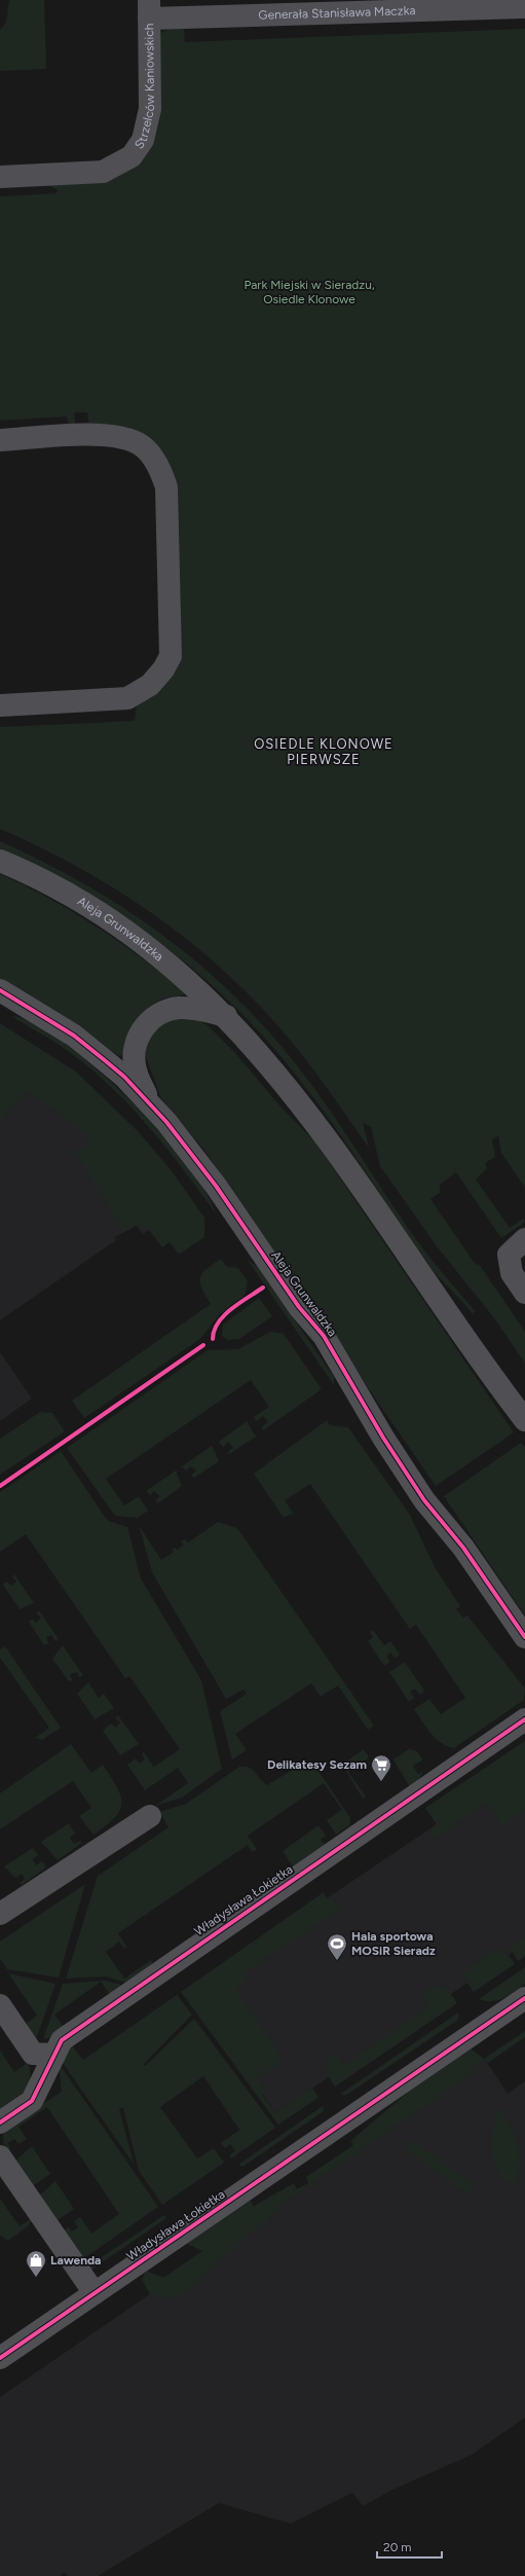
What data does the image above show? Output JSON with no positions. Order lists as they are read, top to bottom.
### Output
{
  "streets": {
    "street": [
      "Generała Stanisława Maczka",
      "Strzelców Kaniowskich",
      "Aleja Grunwaldzka",
      "Władysława Łokietka"
    ]
  },
  "crossings": [
    ["Generała Stanisława Maczka", "Strzelców Kaniowskich"]
  ],
  "districts": ["OSIEDLE KLONOWE PIERWSZE"],
  "parks": ["Park Miejski w Sieradzu, Osiedle Klonowe"],
  "places": {
    "supermarket": ["Delikatesy Sezam"],
    "sports": ["Hala sportowa MOSiR Sieradz"],
    "shop": ["Lawenda"]
  },
  "scale_bar": "20 m"
}
